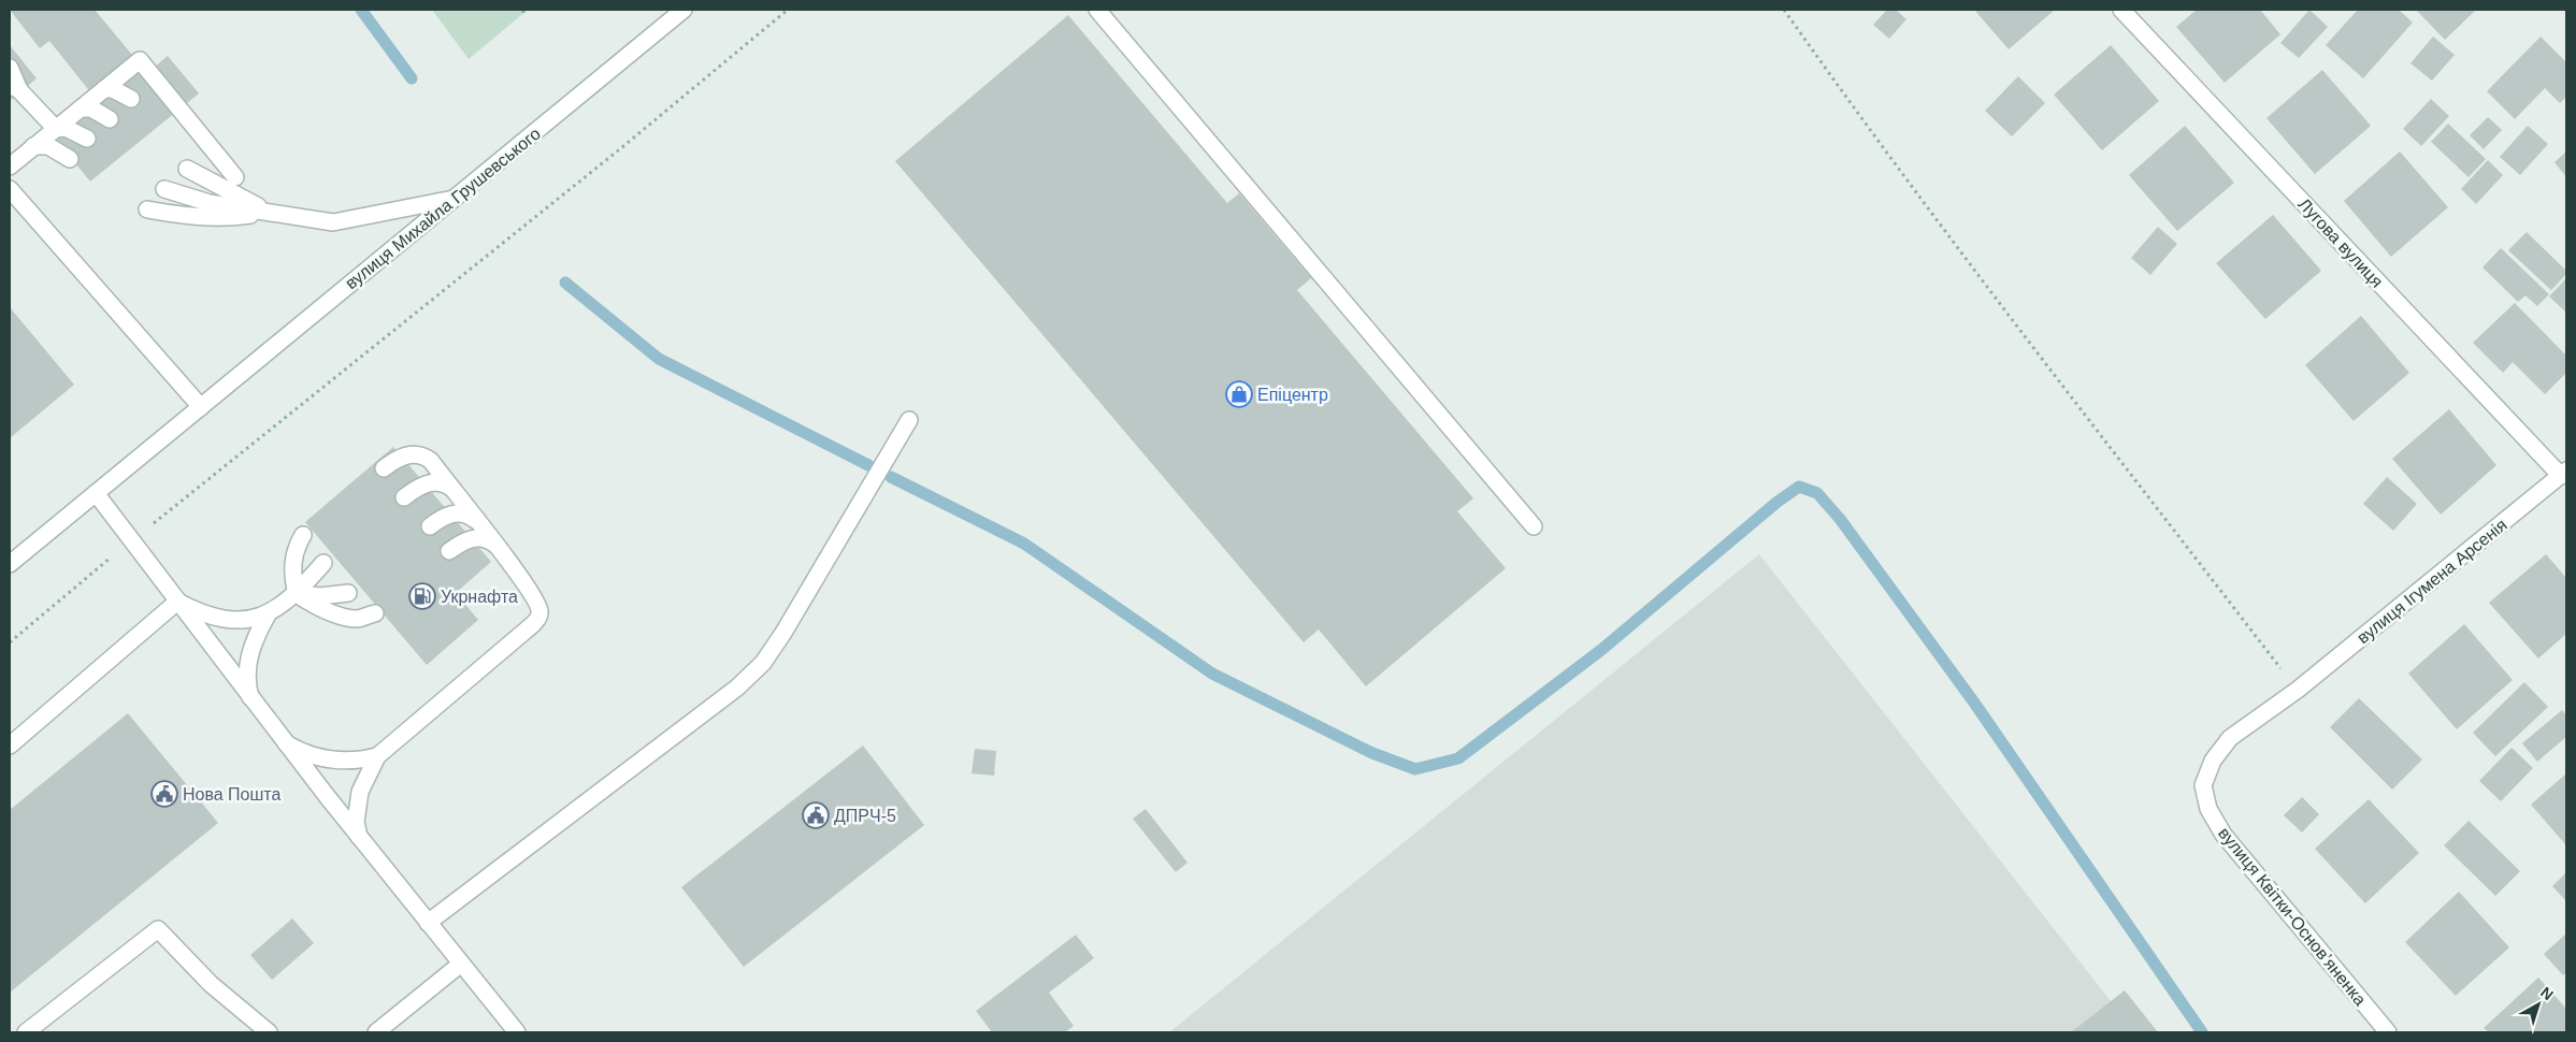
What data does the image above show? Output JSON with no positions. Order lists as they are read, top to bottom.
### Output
{
  "streets": {
    "street": [
      "вулиця Михайла Грушевського",
      "Лугова вулиця",
      "вулиця Ігумена Арсенія",
      "вулиця Квітки-Основʼяненка"
    ]
  },
  "crossings": [
    ["Лугова вулиця", "вулиця Ігумена Арсенія"],
    ["вулиця Ігумена Арсенія", "вулиця Квітки-Основʼяненка"]
  ],
  "places": {
    "shop": ["Епіцентр"],
    "fuel station": ["Укрнафта"],
    "public building": ["Нова Пошта", "ДПРЧ-5"]
  },
  "north": "top right"
}
